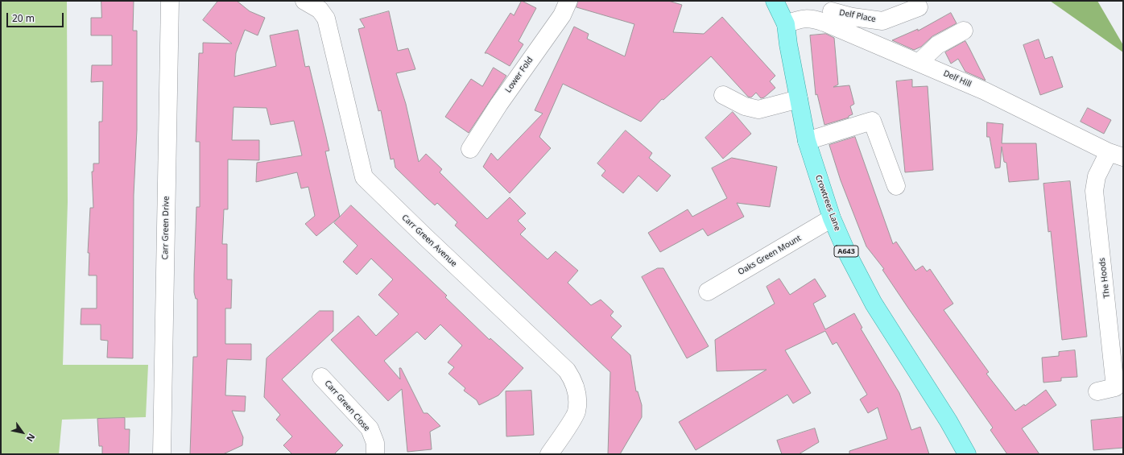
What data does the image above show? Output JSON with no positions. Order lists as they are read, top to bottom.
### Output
{
  "streets": {
    "main road": ["Crowtrees Lane", "A643"],
    "street": [
      "Delf Place",
      "Lower Fold",
      "Delf Hill",
      "Carr Green Drive",
      "Carr Green Avenue",
      "Oaks Green Mount",
      "The Hoods",
      "Carr Green Close"
    ]
  },
  "crossings": [
    ["Delf Place", "Delf Hill"],
    ["Delf Hill", "Crowtrees Lane"],
    ["Delf Hill", "The Hoods"],
    ["Crowtrees Lane", "Oaks Green Mount"]
  ],
  "scale_bar": "20 m",
  "north": "bottom right"
}
